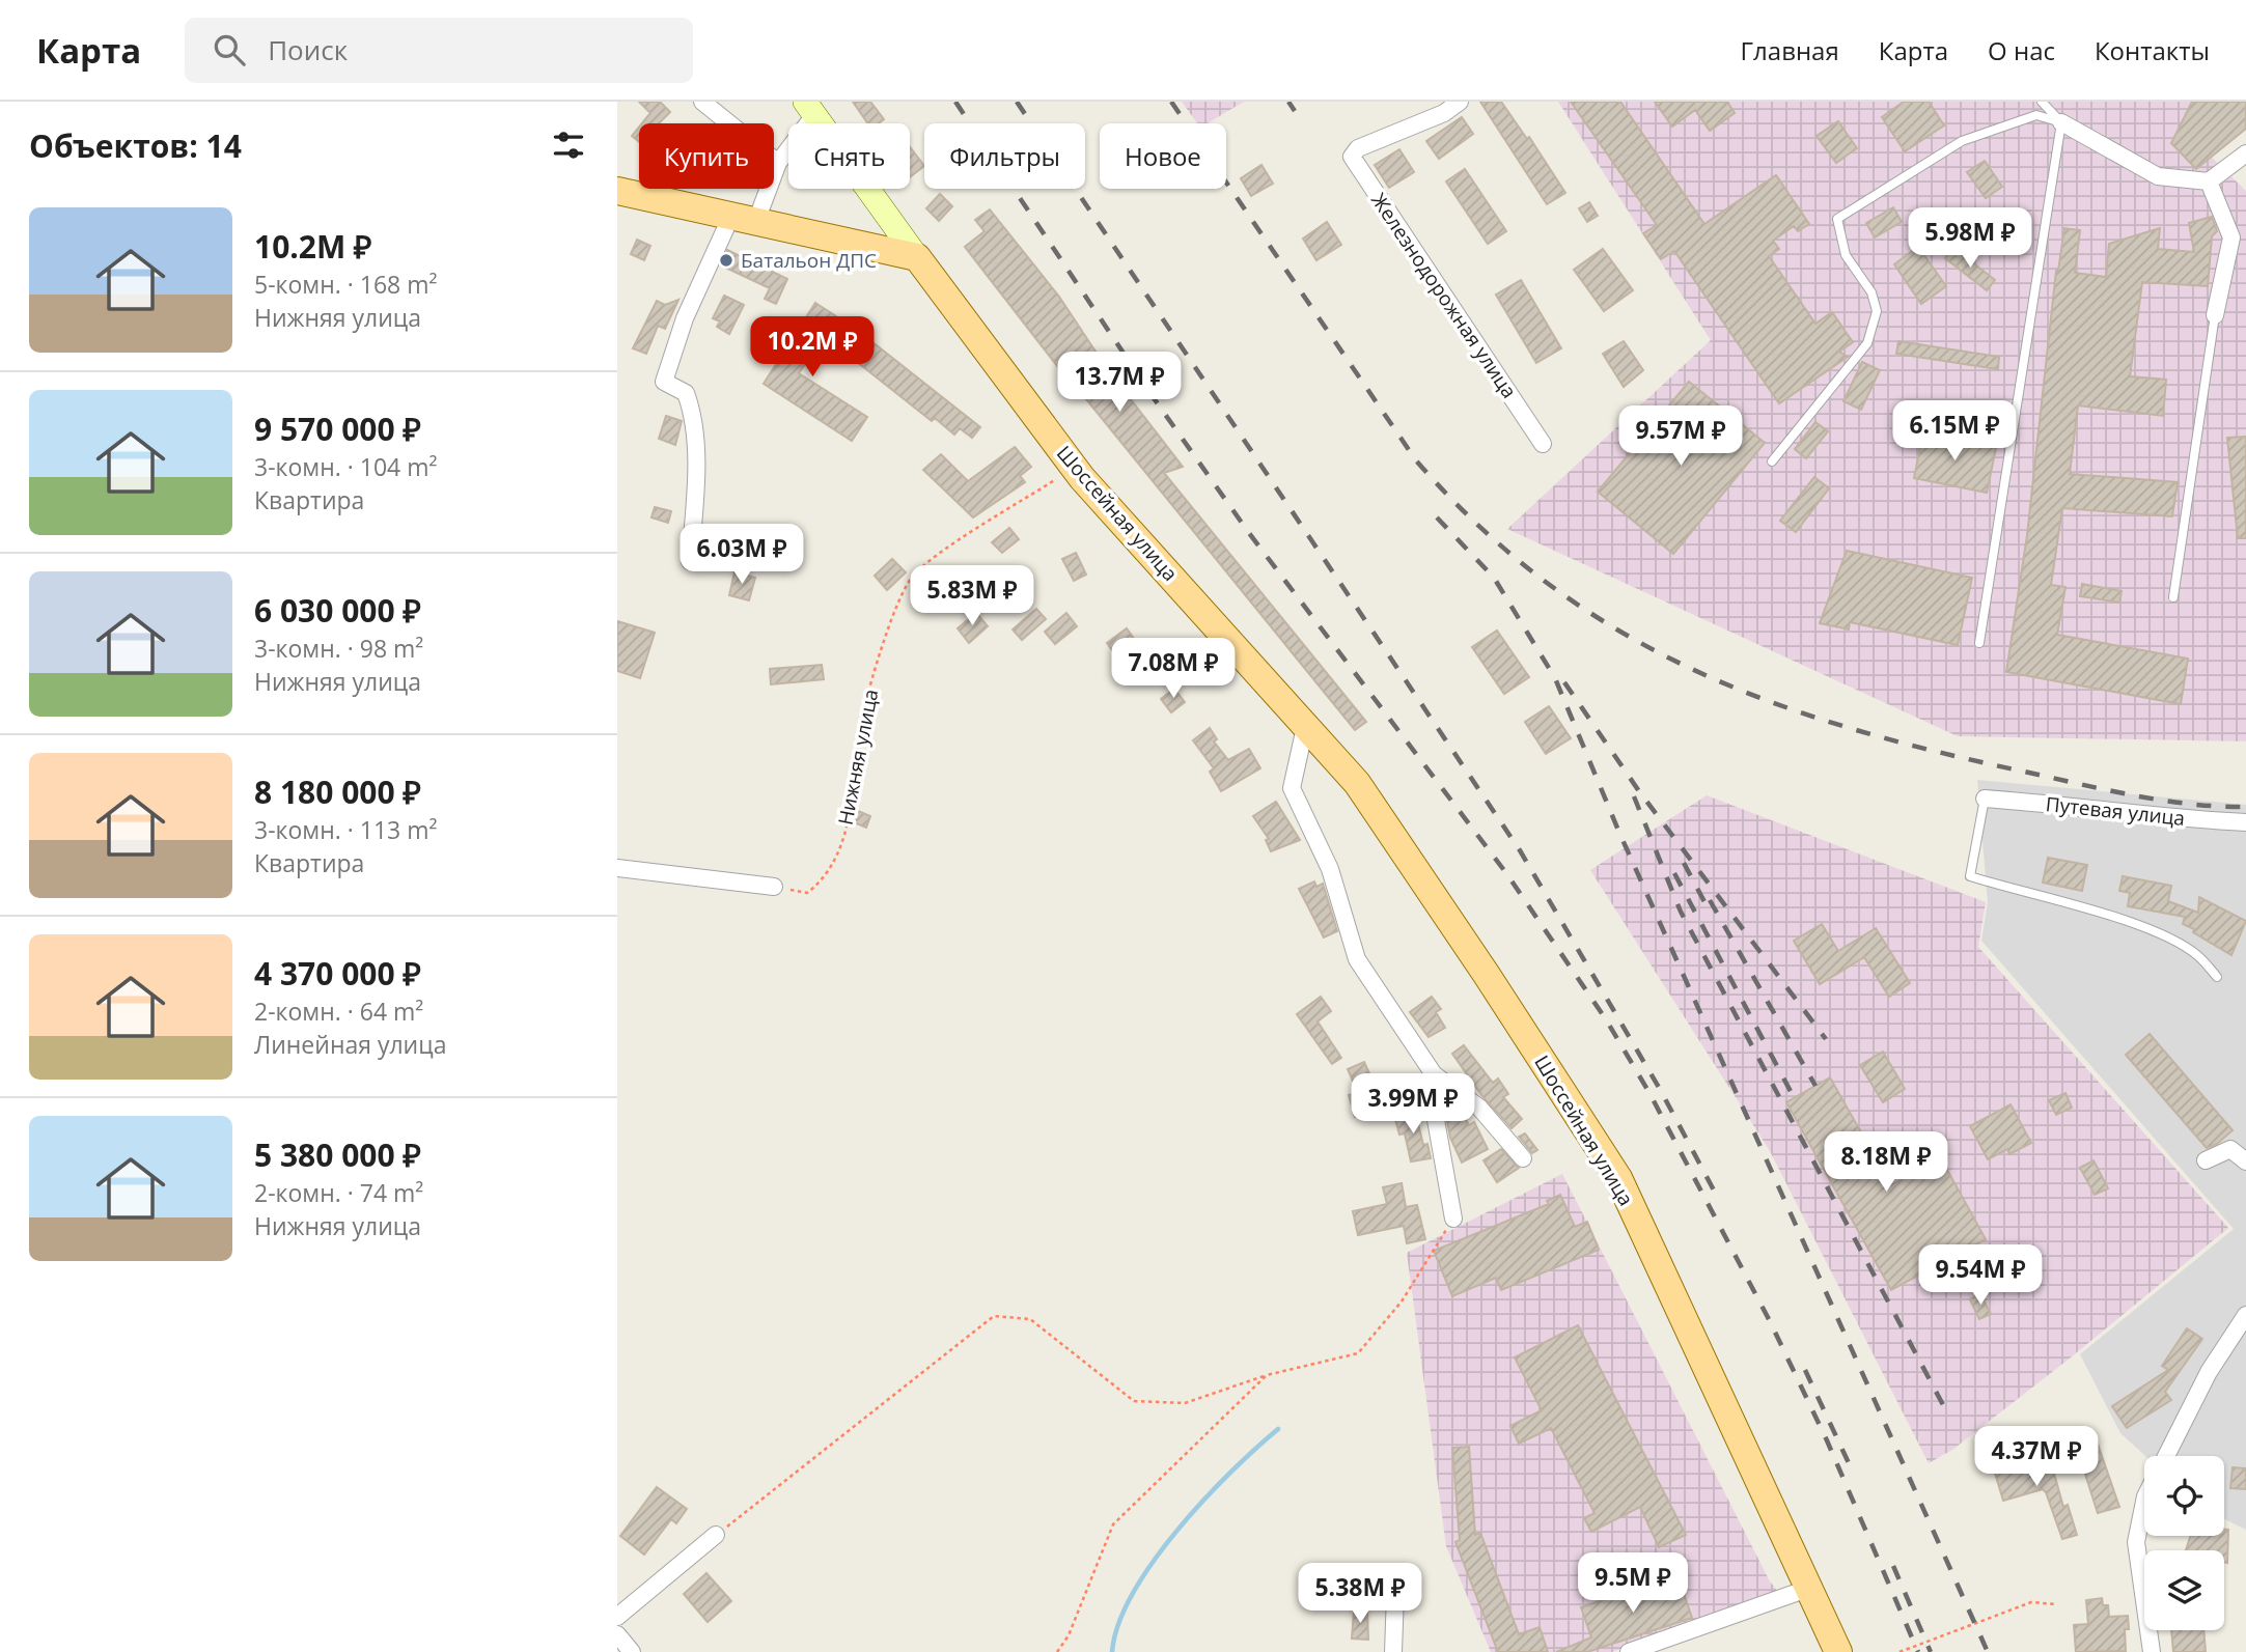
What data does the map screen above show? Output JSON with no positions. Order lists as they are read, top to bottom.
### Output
{
  "streets": {
    "main road": ["Шоссейная улица"],
    "street": ["Железнодорожная улица", "Путевая улица"],
    "path": ["Нижняя улица"]
  },
  "crossings": [
    ["Шоссейная улица", "Нижняя улица"]
  ],
  "places": ["Батальон ДПС"],
  "page": {
    "header": "Карта",
    "search": "Поиск",
    "nav": [
      "Главная",
      "Карта",
      "О нас",
      "Контакты"
    ],
    "heading": "Объектов: 14",
    "chip": [
      "Купить",
      "Снять",
      "Фильтры",
      "Новое"
    ],
    "list": [
      {
        "name": "10.2M ₽",
        "note": "5-комн. · 168 m² · Нижняя улица"
      },
      {
        "name": "9 570 000 ₽",
        "note": "3-комн. · 104 m² · Квартира"
      },
      {
        "name": "6 030 000 ₽",
        "note": "3-комн. · 98 m² · Нижняя улица"
      },
      {
        "name": "8 180 000 ₽",
        "note": "3-комн. · 113 m² · Квартира"
      },
      {
        "name": "4 370 000 ₽",
        "note": "2-комн. · 64 m² · Линейная улица"
      },
      {
        "name": "5 380 000 ₽",
        "note": "2-комн. · 74 m² · Нижняя улица"
      }
    ],
    "price": [
      "5.98M ₽",
      "10.2M ₽",
      "13.7M ₽",
      "6.15M ₽",
      "9.57M ₽",
      "6.03M ₽",
      "5.83M ₽",
      "7.08M ₽",
      "3.99M ₽",
      "8.18M ₽",
      "9.54M ₽",
      "4.37M ₽",
      "9.5M ₽",
      "5.38M ₽"
    ]
  }
}
